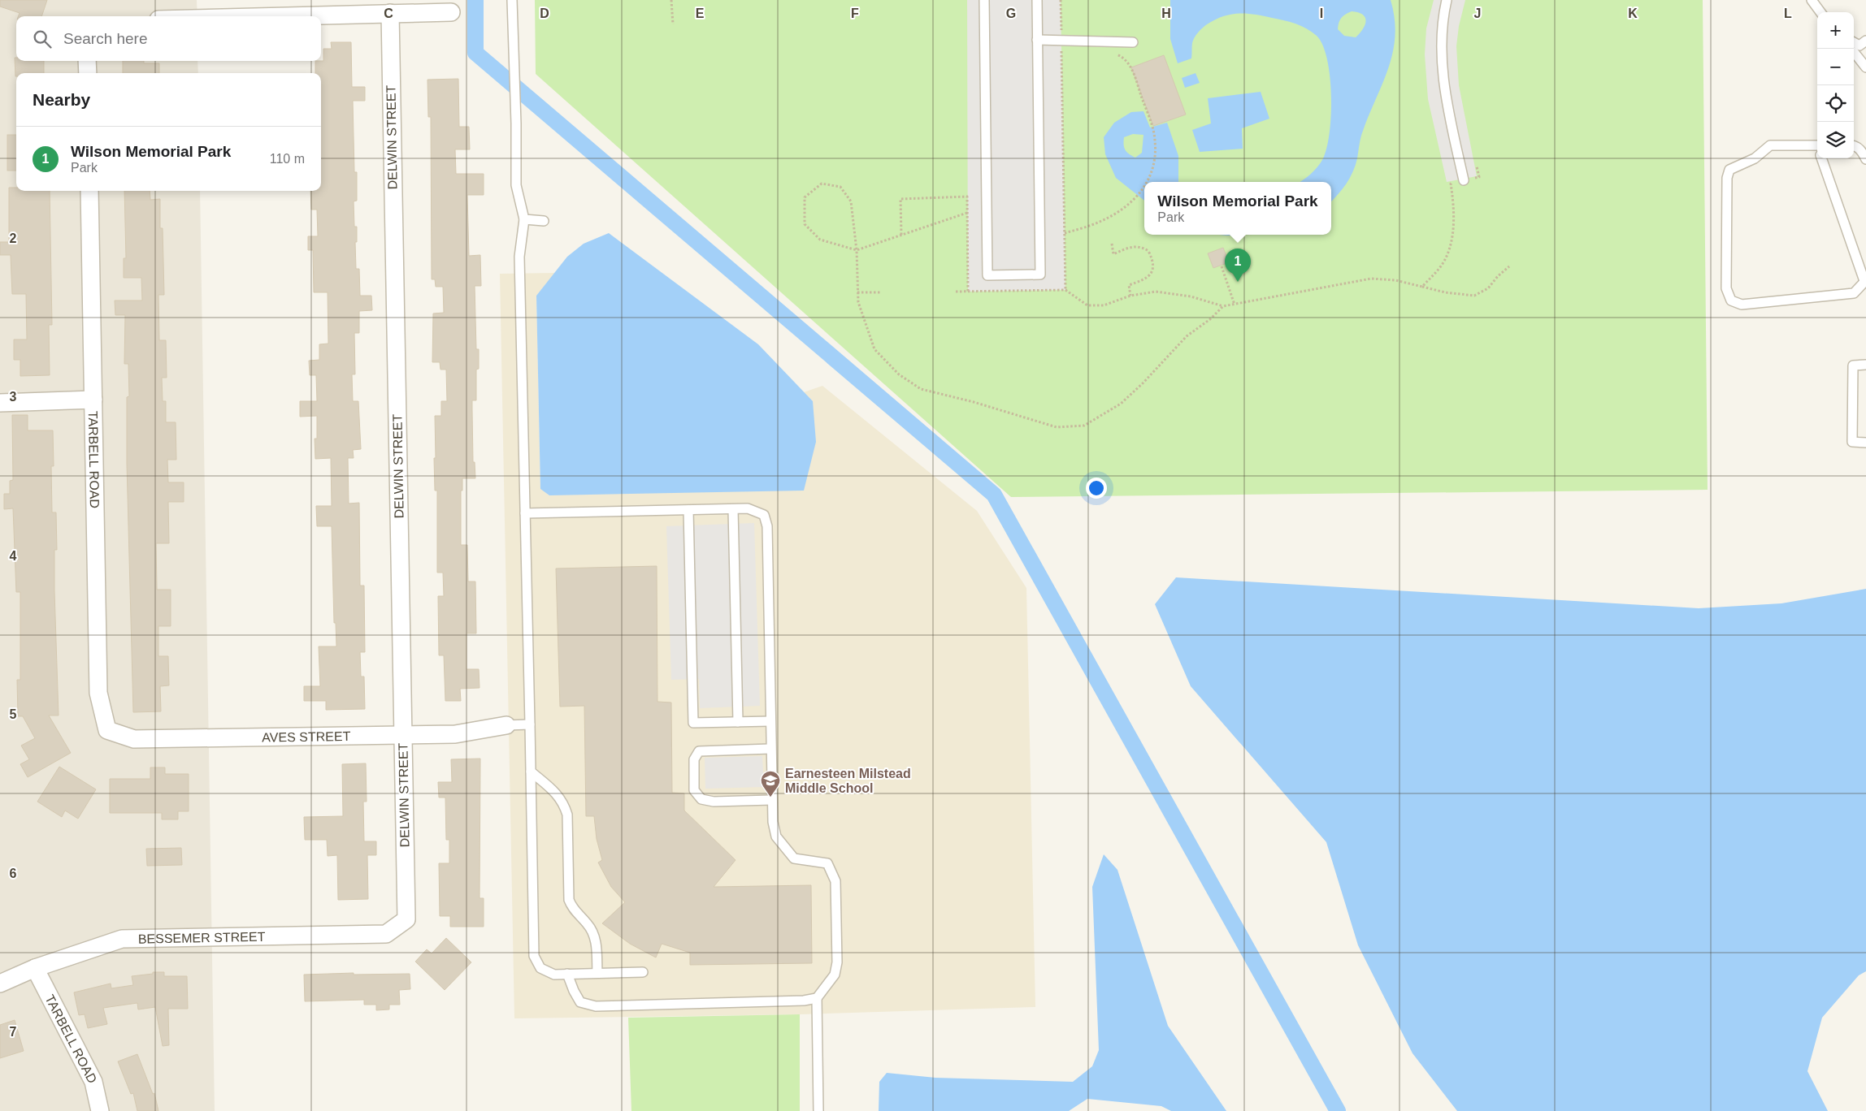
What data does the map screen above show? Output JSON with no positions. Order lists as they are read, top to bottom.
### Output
{
  "streets": {
    "street": [
      "DELWIN STREET",
      "TARBELL ROAD",
      "AVES STREET",
      "BESSEMER STREET"
    ]
  },
  "crossings": [
    ["DELWIN STREET", "AVES STREET"],
    ["DELWIN STREET", "BESSEMER STREET"],
    ["TARBELL ROAD", "AVES STREET"],
    ["TARBELL ROAD", "BESSEMER STREET"]
  ],
  "places": {
    "school or university": ["Earnesteen Milstead Middle School"]
  },
  "page": {
    "map_buttons": ["+", "−"],
    "search": "Search here",
    "heading": "Nearby",
    "list": [
      {
        "mark": "1",
        "name": "Wilson Memorial Park",
        "note": "Park",
        "value": "110 m"
      }
    ],
    "popup": ["Wilson Memorial Park", "Park"],
    "pins": "1"
  },
  "grid": {
    "columns": [
      "C",
      "D",
      "E",
      "F",
      "G",
      "H",
      "I",
      "J",
      "K",
      "L"
    ],
    "rows": [
      "2",
      "3",
      "4",
      "5",
      "6",
      "7"
    ]
  }
}
